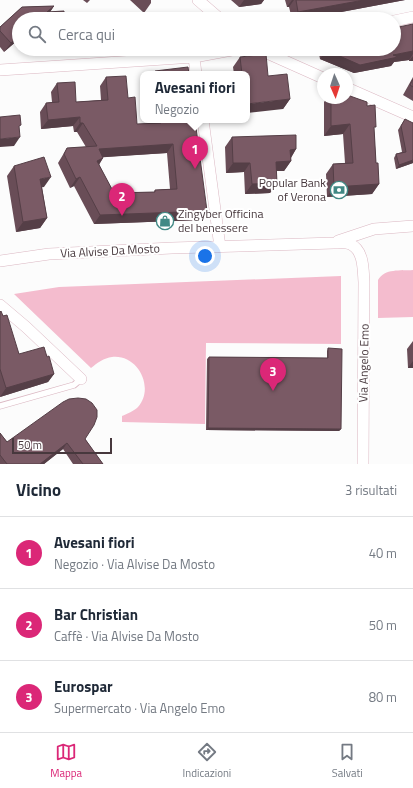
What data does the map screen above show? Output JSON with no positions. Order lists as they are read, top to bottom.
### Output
{
  "streets": {
    "street": ["Via Alvise Da Mosto", "Via Angelo Emo"]
  },
  "crossings": [
    ["Via Alvise Da Mosto", "Via Angelo Emo"]
  ],
  "places": {
    "bank": ["Popular Bank of Verona"],
    "shop": ["Zingyber Officina del benessere"]
  },
  "scale_bar": "50 m",
  "north": "bottom",
  "page": {
    "search": "Cerca qui",
    "popup": ["Avesani fiori", "Negozio"],
    "pins": ["1", "2", "3"],
    "scale": "50 m",
    "heading": ["Vicino", "3 risultati"],
    "list": [
      {
        "mark": "1",
        "name": "Avesani fiori",
        "note": "Negozio · Via Alvise Da Mosto",
        "value": "40 m"
      },
      {
        "mark": "2",
        "name": "Bar Christian",
        "note": "Caffè · Via Alvise Da Mosto",
        "value": "50 m"
      },
      {
        "mark": "3",
        "name": "Eurospar",
        "note": "Supermercato · Via Angelo Emo",
        "value": "80 m"
      }
    ],
    "nav": ["Mappa", "Indicazioni", "Salvati"]
  }
}
